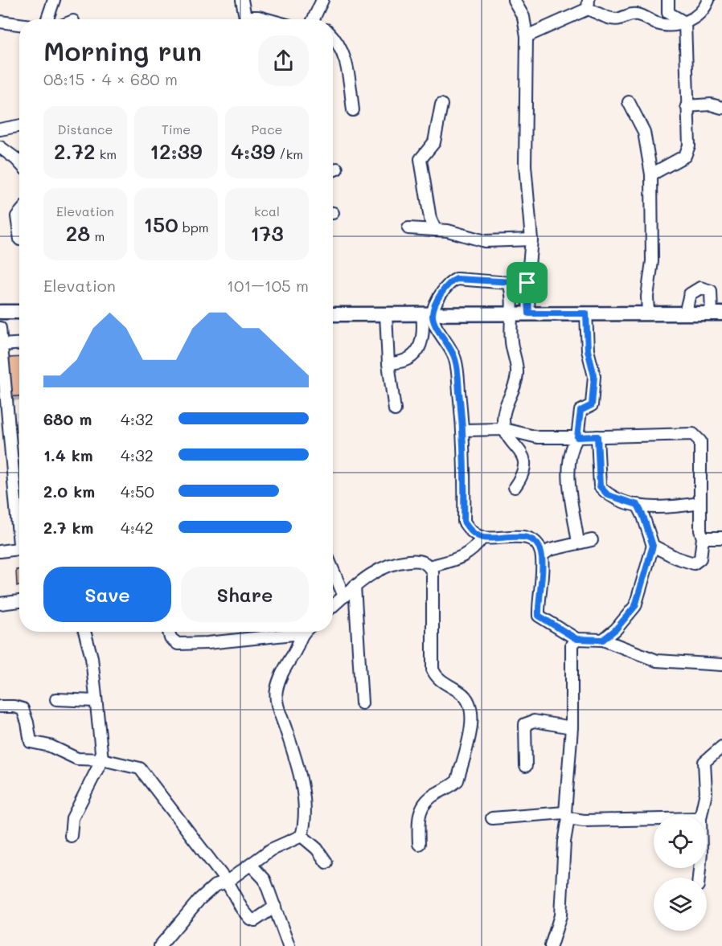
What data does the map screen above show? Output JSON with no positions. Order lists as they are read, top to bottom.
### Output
{
  "page": {
    "heading": ["Morning run", "08:15 · 4 × 680 m"],
    "stats": [
      ["Distance", "2.72 km"],
      ["Time", "12:39"],
      ["Pace", "4:39 /km"],
      ["Elevation", "28 m"],
      ["150 bpm"],
      ["kcal", "173"]
    ],
    "chart": ["Elevation", "101–105 m"],
    "list": [
      {
        "name": "680 m",
        "note": "4:32"
      },
      {
        "name": "1.4 km",
        "note": "4:32"
      },
      {
        "name": "2.0 km",
        "note": "4:50"
      },
      {
        "name": "2.7 km",
        "note": "4:42"
      }
    ],
    "buttons": ["Save", "Share"]
  }
}
